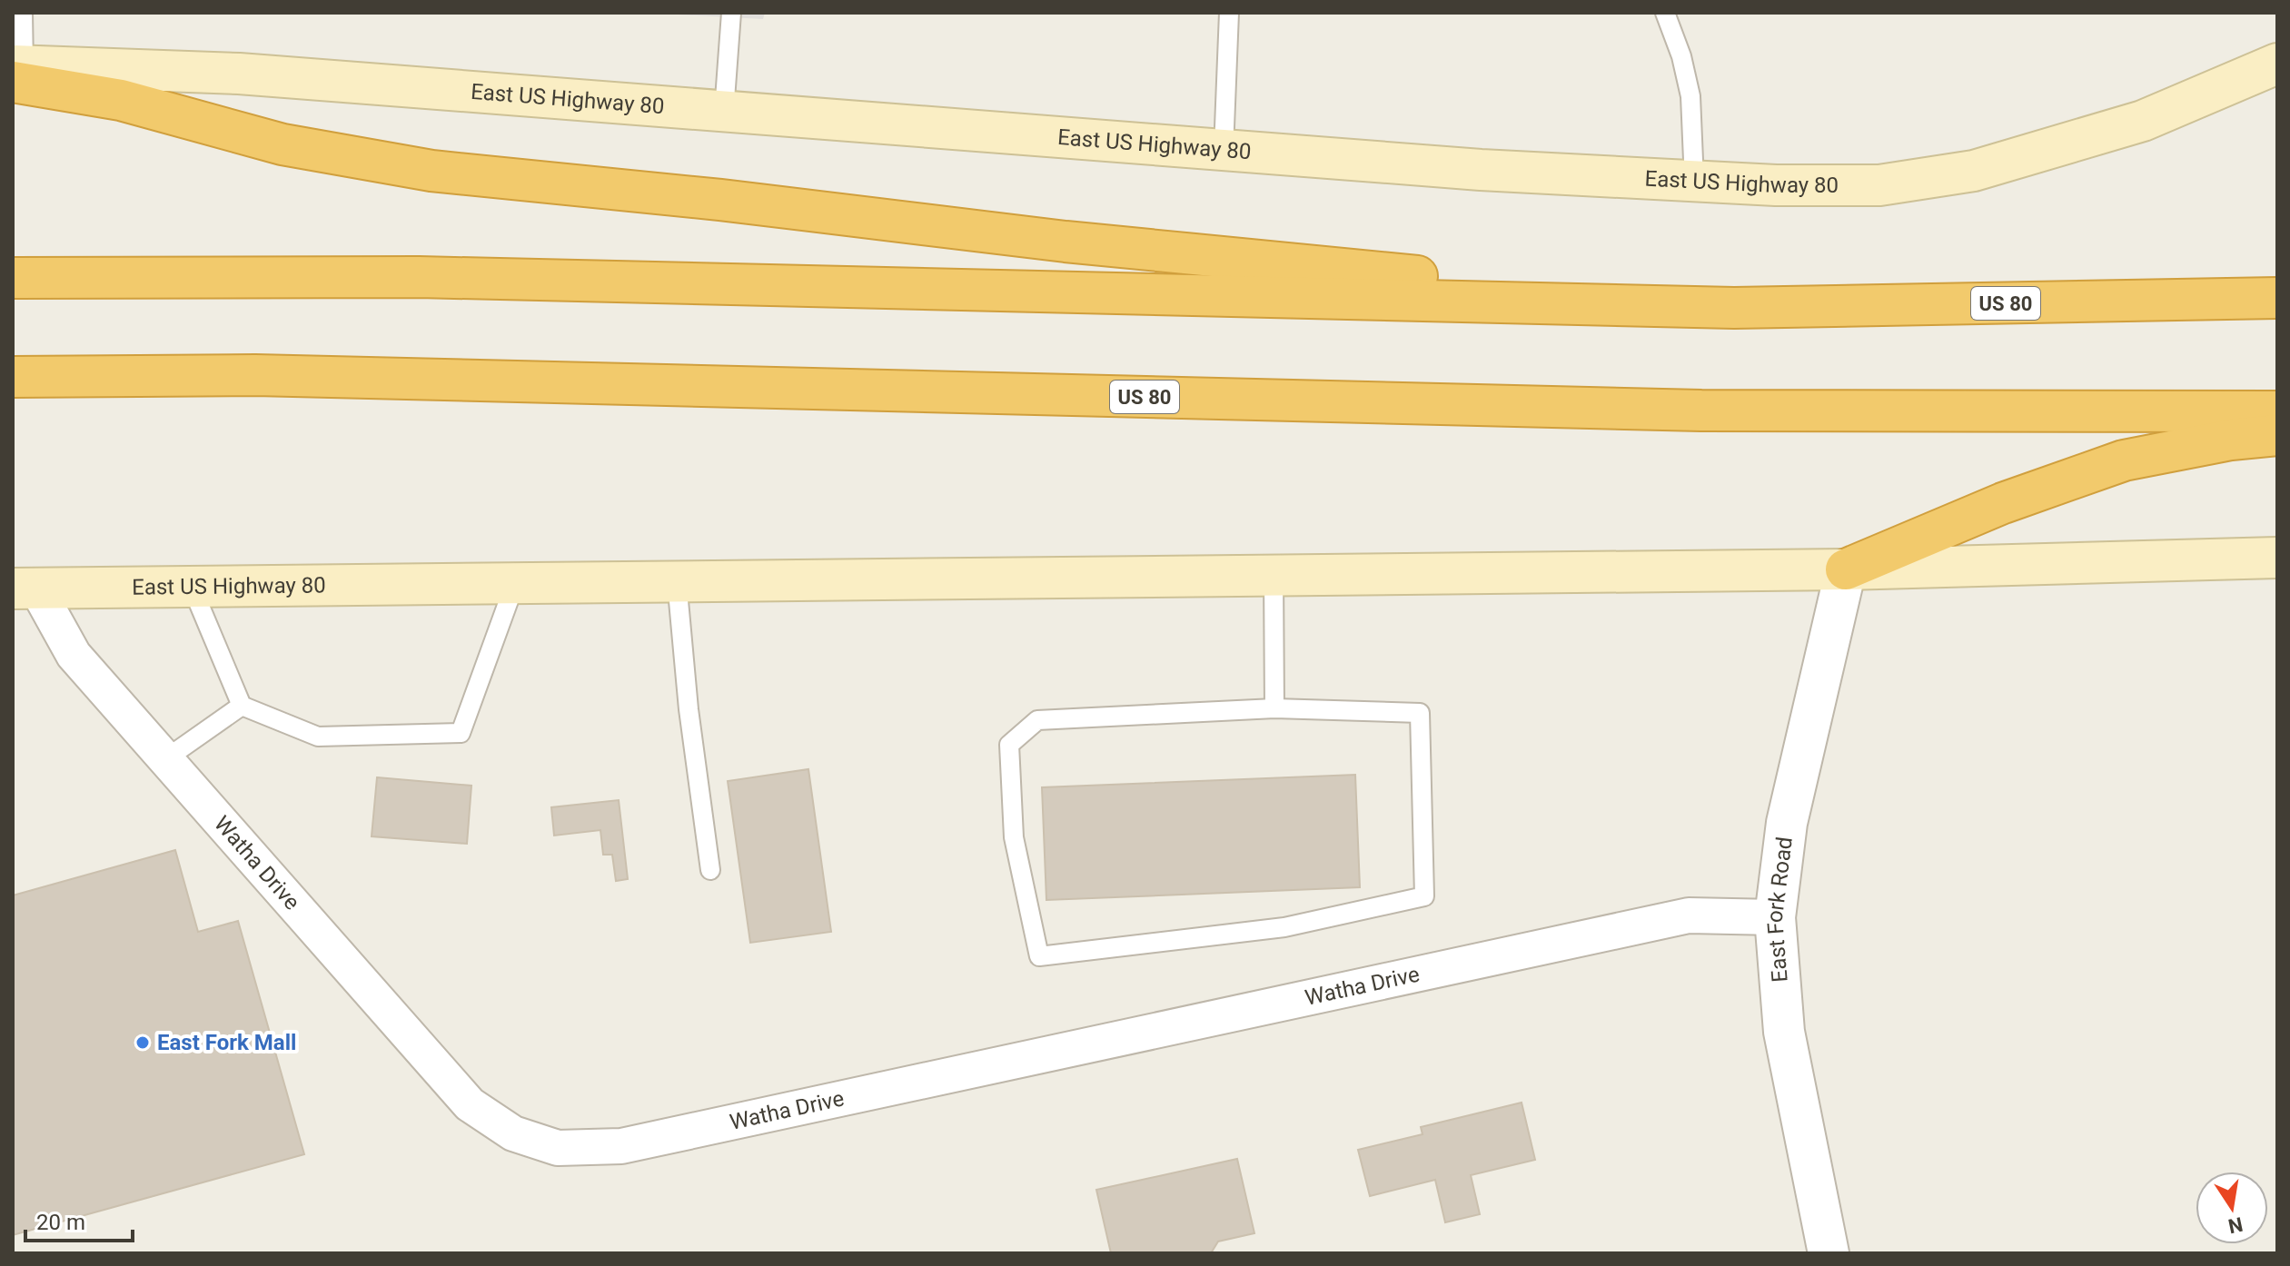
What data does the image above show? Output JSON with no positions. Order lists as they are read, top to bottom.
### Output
{
  "streets": {
    "highway": ["US 80"],
    "main road": ["East US Highway 80"],
    "street": ["Watha Drive", "East Fork Road"]
  },
  "crossings": [
    ["East US Highway 80", "Watha Drive"],
    ["East US Highway 80", "East Fork Road"],
    ["Watha Drive", "East Fork Road"]
  ],
  "places": ["East Fork Mall"],
  "scale_bar": "20 m",
  "north": "bottom"
}
